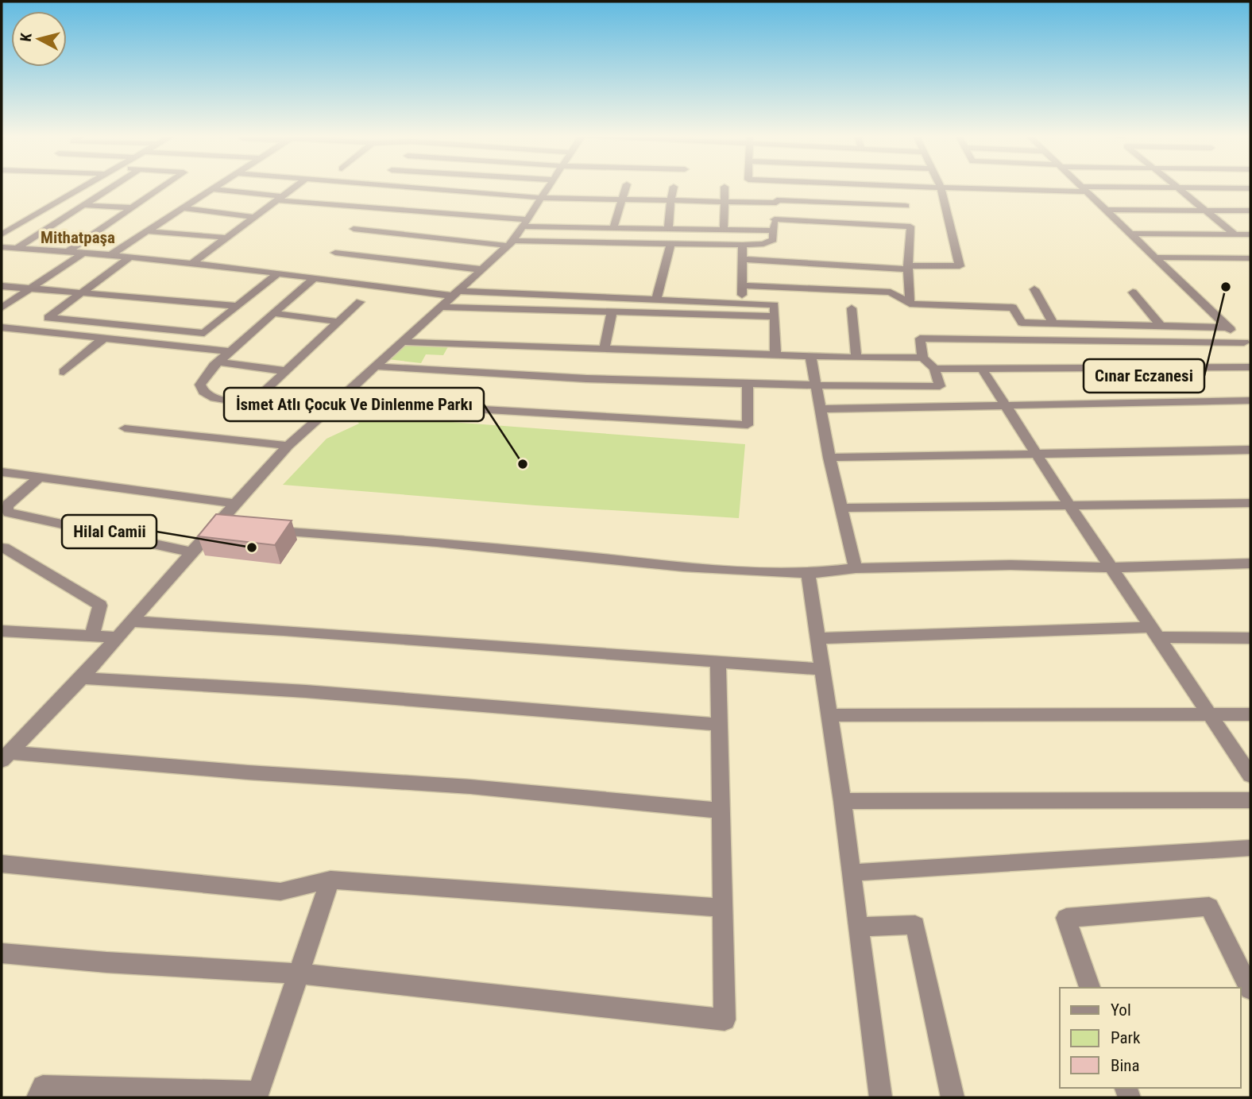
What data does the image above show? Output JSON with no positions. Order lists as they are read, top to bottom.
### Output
{
  "districts": ["Mithatpaşa"],
  "places": ["Cınar Eczanesi", "İsmet Atlı Çocuk Ve Dinlenme Parkı", "Hilal Camii"],
  "legend": ["Yol", "Park", "Bina"],
  "north": "left"
}
